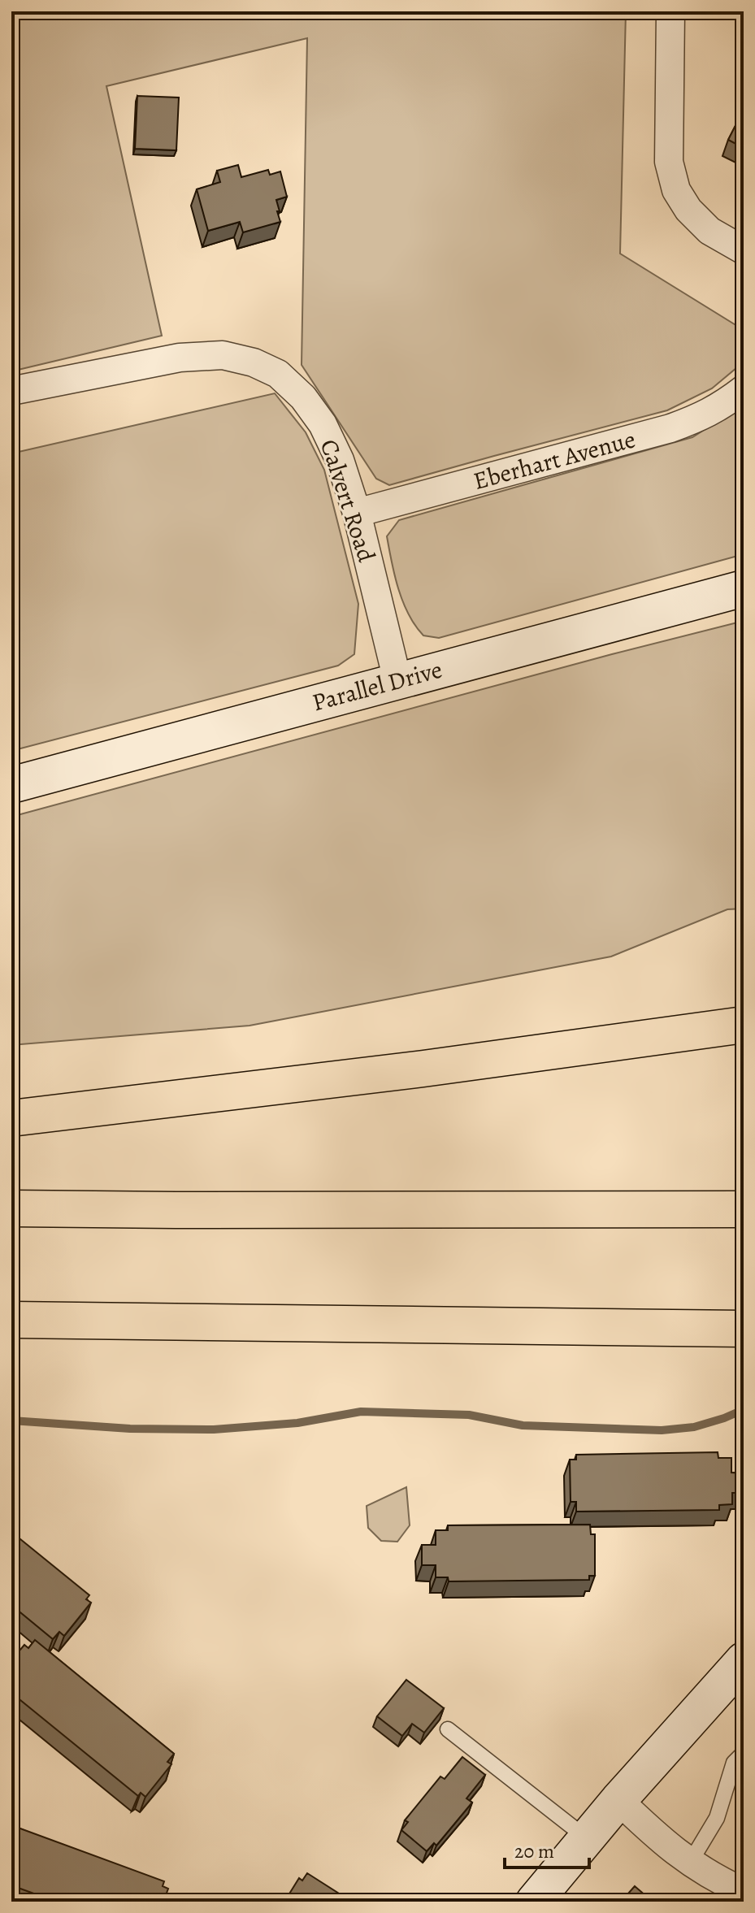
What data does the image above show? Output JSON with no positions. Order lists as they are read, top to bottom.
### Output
{
  "streets": {
    "street": ["Eberhart Avenue", "Calvert Road", "Parallel Drive"]
  },
  "crossings": [
    ["Eberhart Avenue", "Calvert Road"],
    ["Calvert Road", "Parallel Drive"]
  ],
  "scale_bar": "20 m"
}
